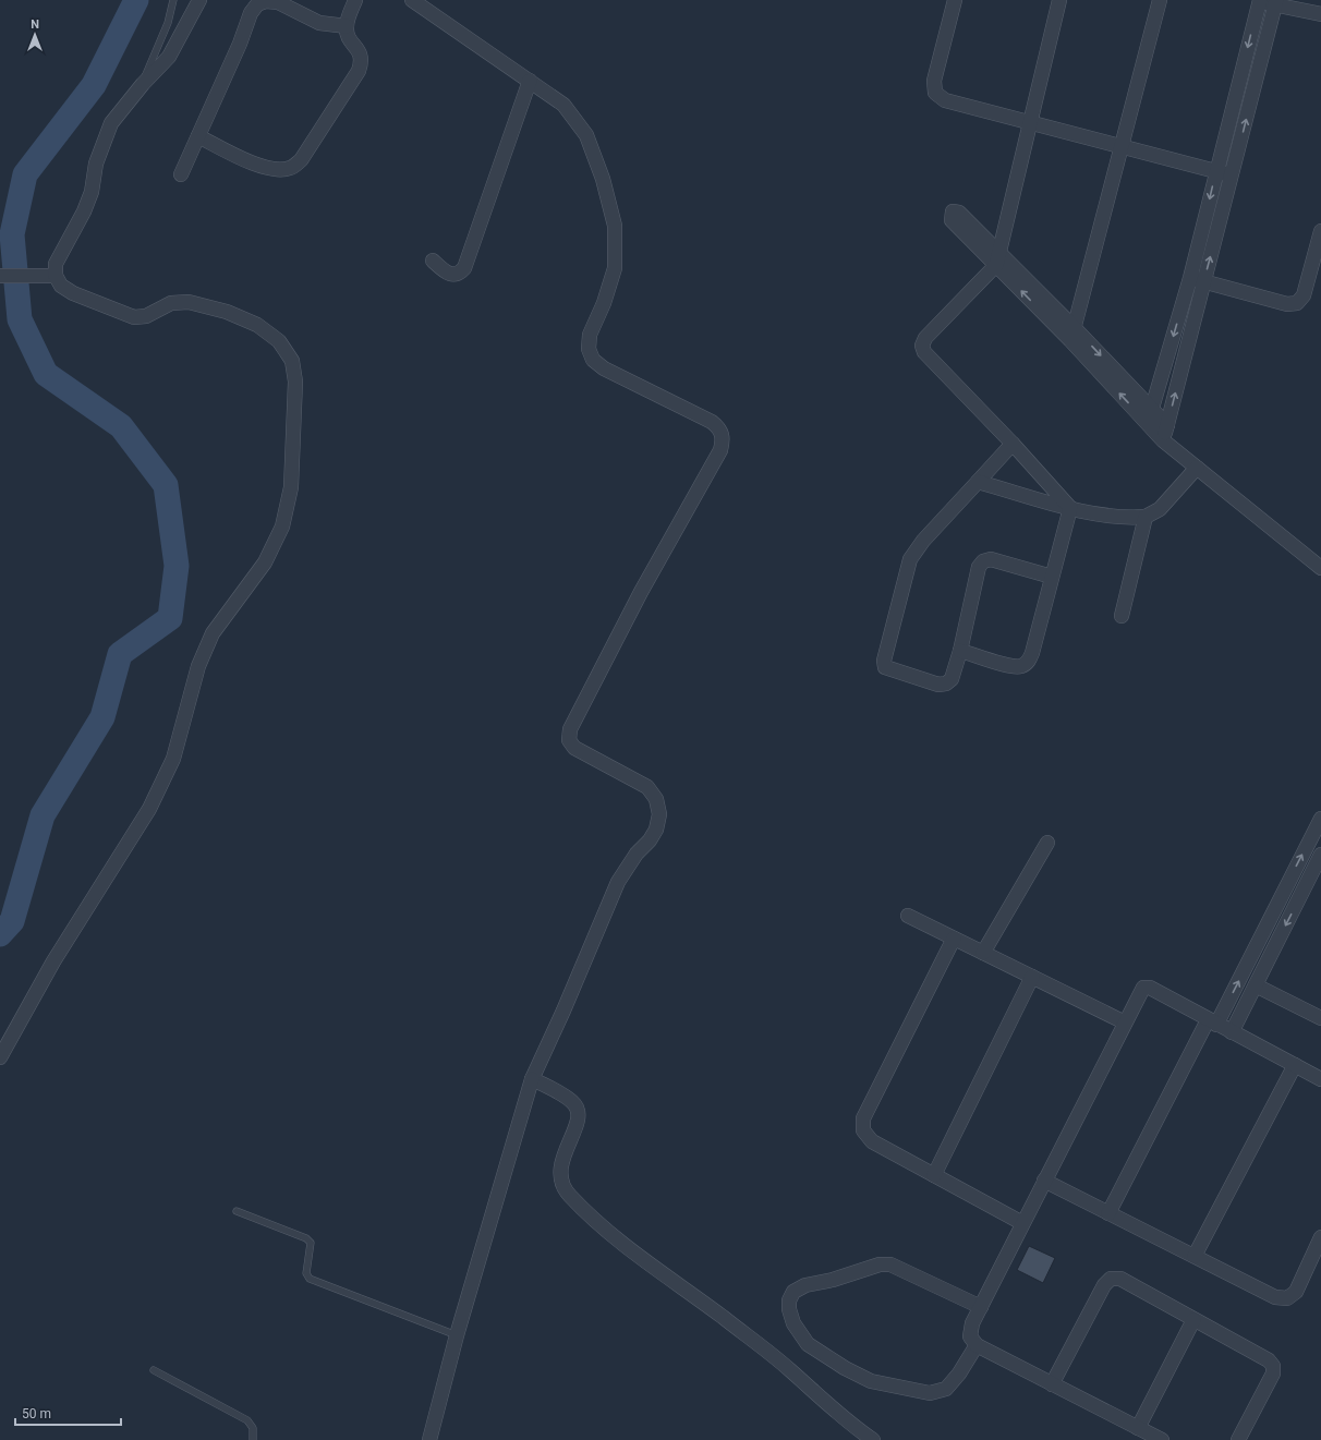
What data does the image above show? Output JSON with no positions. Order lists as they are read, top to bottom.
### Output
{
  "scale_bar": "50 m",
  "north": "top"
}
